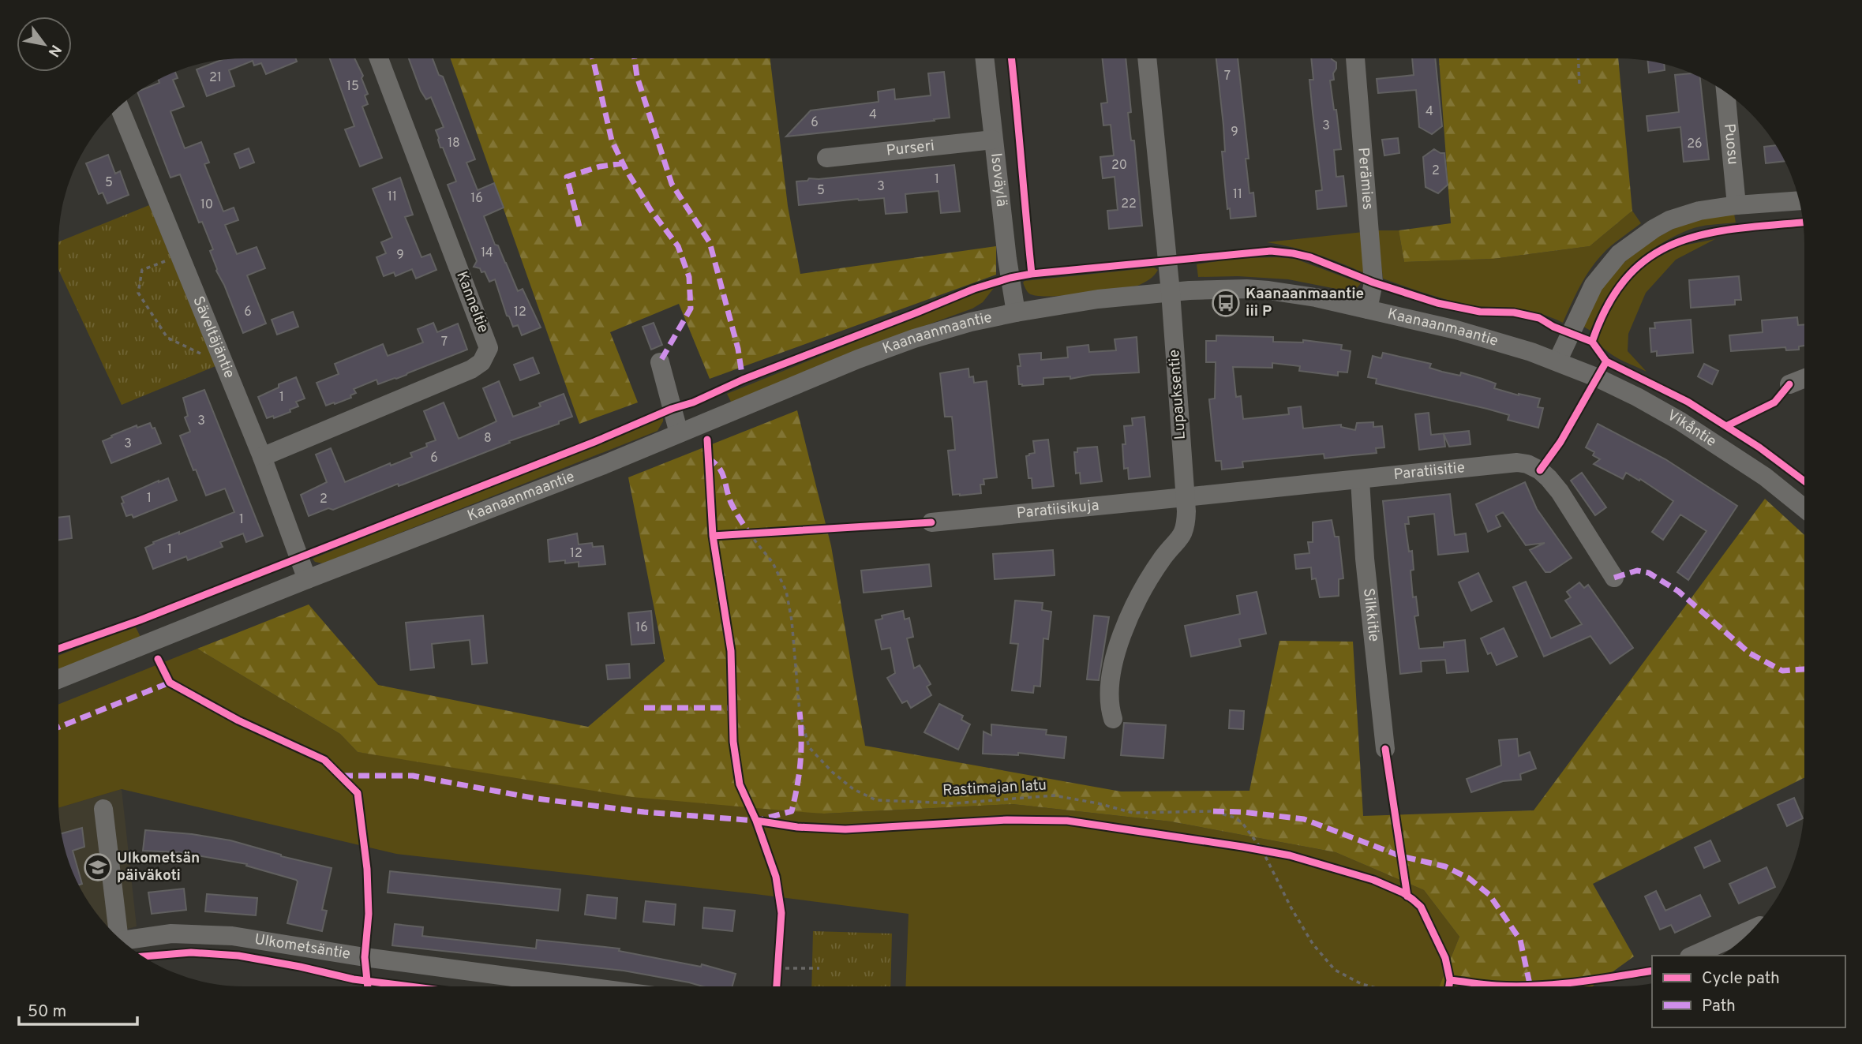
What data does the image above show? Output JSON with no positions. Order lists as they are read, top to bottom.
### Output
{
  "streets": {
    "street": [
      "Puosu",
      "Purseri",
      "Perämies",
      "Isoväylä",
      "Kanneltie",
      "Kaanaanmaantie",
      "Säveltäjäntie",
      "Lupauksentie",
      "Vikåntie",
      "Paratiisitie",
      "Paratiisikuja",
      "Silkkitie",
      "Ulkometsäntie"
    ],
    "path": ["Rastimajan latu"]
  },
  "crossings": [
    ["Purseri", "Isoväylä"],
    ["Perämies", "Kaanaanmaantie"],
    ["Isoväylä", "Kaanaanmaantie"],
    ["Kanneltie", "Säveltäjäntie"],
    ["Kaanaanmaantie", "Säveltäjäntie"],
    ["Kaanaanmaantie", "Lupauksentie"],
    ["Kaanaanmaantie", "Vikåntie"],
    ["Lupauksentie", "Paratiisitie"],
    ["Lupauksentie", "Paratiisikuja"],
    ["Paratiisitie", "Paratiisikuja"],
    ["Paratiisitie", "Silkkitie"]
  ],
  "places": {
    "bus stop": ["Kaanaanmaantie iii P"],
    "school or university": ["Ulkometsän päiväkoti"]
  },
  "house_numbers": [
    "7",
    "21",
    "15",
    "4",
    "4",
    "6",
    "3",
    "9",
    "18",
    "26",
    "20",
    "2",
    "1",
    "5",
    "3",
    "5",
    "11",
    "11",
    "16",
    "22",
    "10",
    "14",
    "9",
    "6",
    "12",
    "7",
    "1",
    "3",
    "8",
    "3",
    "6",
    "1",
    "2",
    "1",
    "1",
    "12",
    "16"
  ],
  "legend": ["Cycle path", "Path"],
  "scale_bar": "50 m",
  "north": "bottom right"
}
